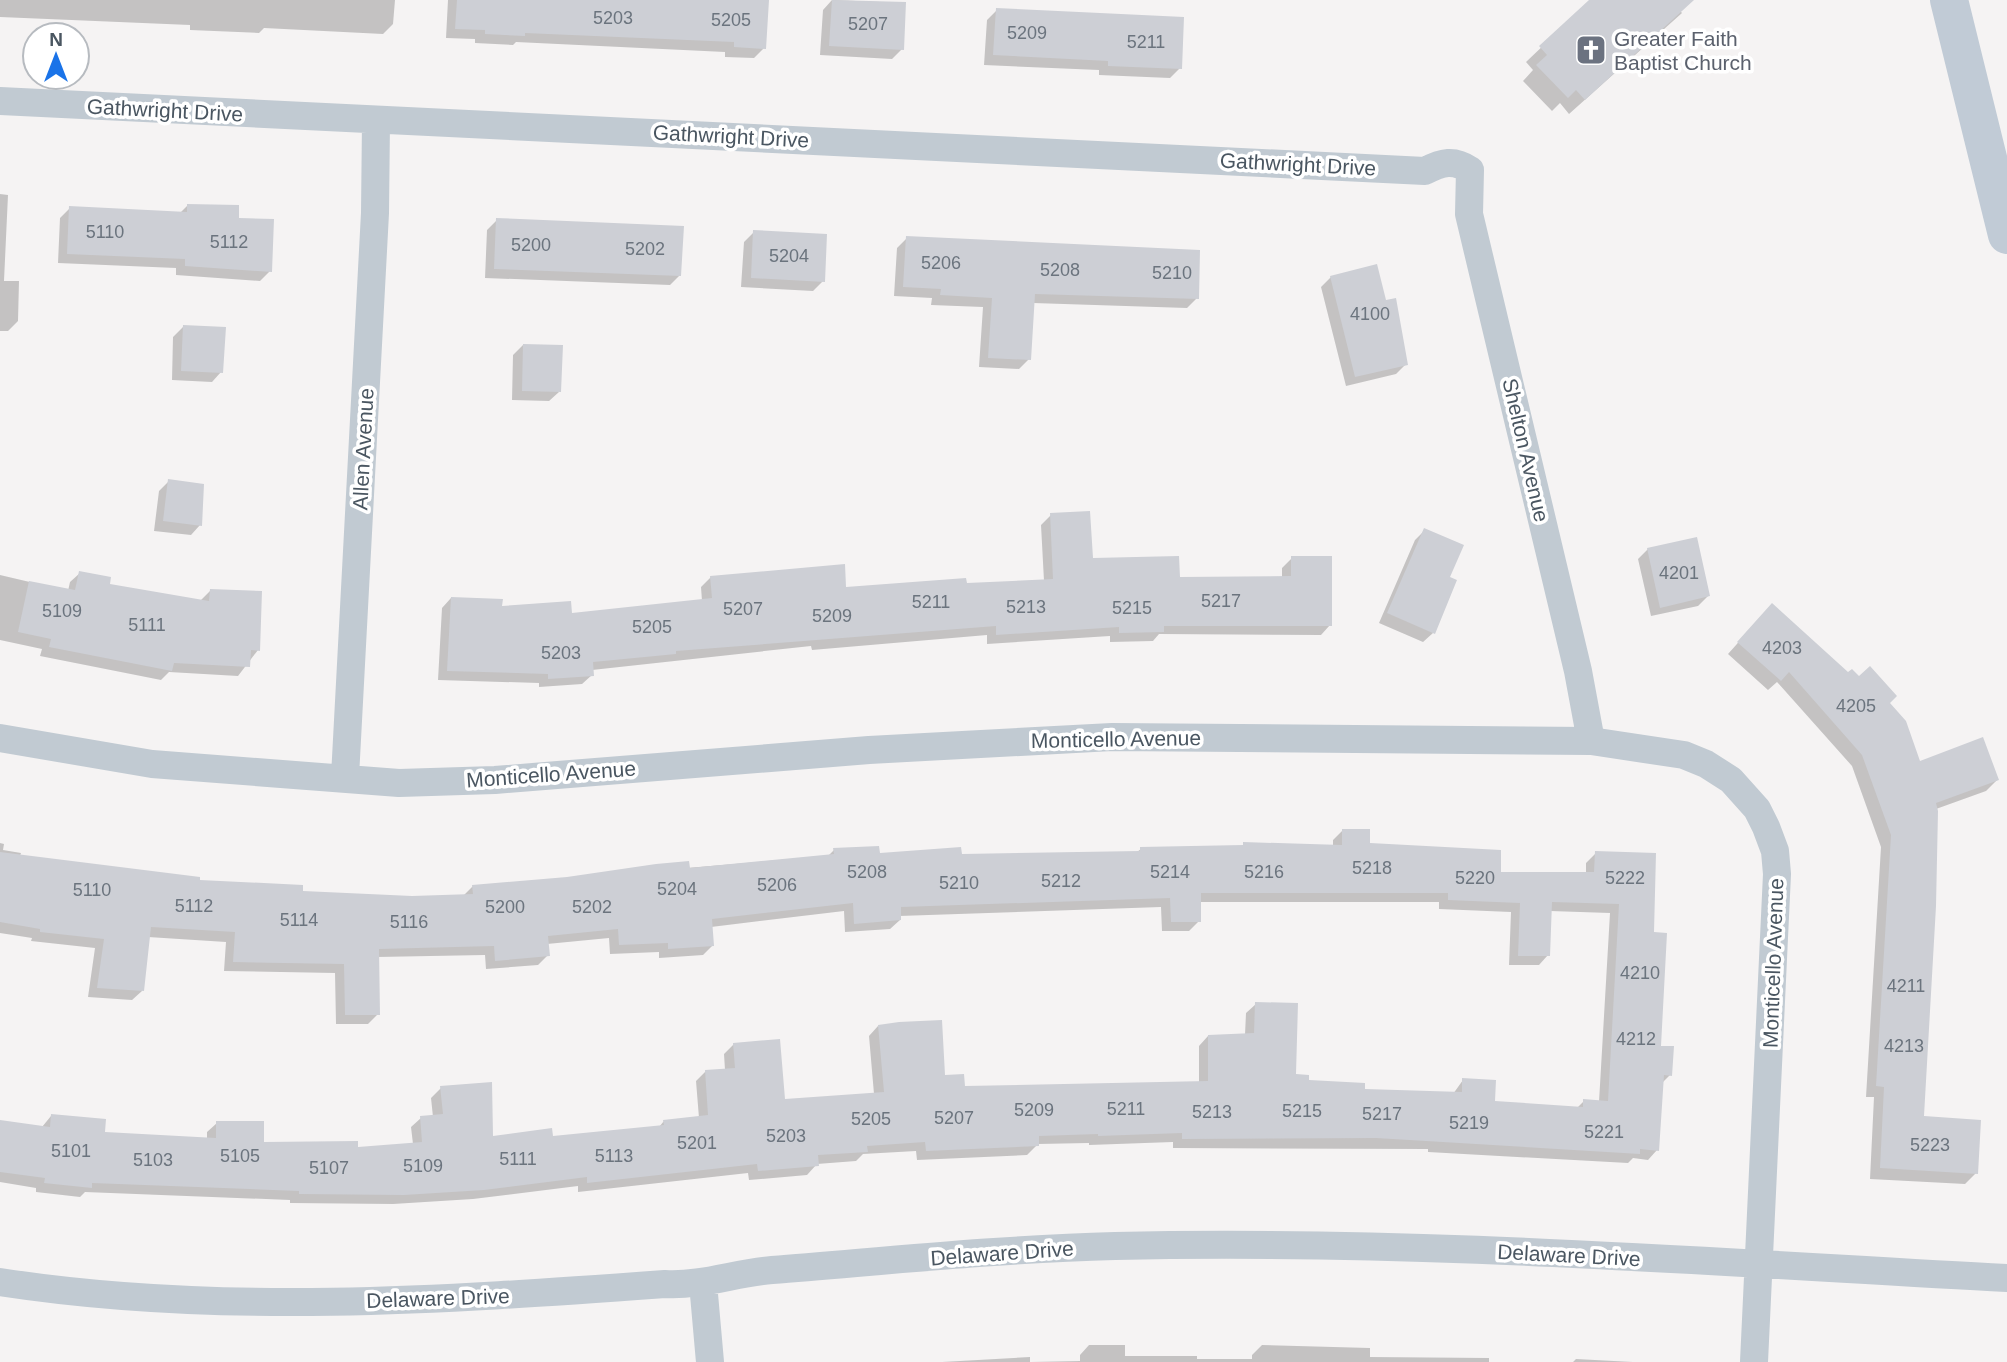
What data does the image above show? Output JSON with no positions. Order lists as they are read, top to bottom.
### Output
{
  "streets": {
    "street": [
      "Gathwright Drive",
      "Allen Avenue",
      "Shelton Avenue",
      "Monticello Avenue",
      "Delaware Drive"
    ]
  },
  "crossings": [
    ["Gathwright Drive", "Allen Avenue"],
    ["Gathwright Drive", "Shelton Avenue"],
    ["Allen Avenue", "Monticello Avenue"],
    ["Shelton Avenue", "Monticello Avenue"],
    ["Monticello Avenue", "Delaware Drive"]
  ],
  "places": {
    "church": ["Greater Faith Baptist Church"]
  },
  "house_numbers": [
    "5203",
    "5205",
    "5207",
    "5209",
    "5211",
    "5110",
    "5112",
    "5200",
    "5202",
    "5204",
    "5206",
    "5208",
    "5210",
    "4100",
    "4201",
    "5217",
    "5211",
    "5213",
    "5215",
    "5207",
    "5109",
    "5209",
    "5111",
    "5205",
    "4203",
    "5203",
    "4205",
    "5218",
    "5208",
    "5214",
    "5216",
    "5220",
    "5222",
    "5212",
    "5210",
    "5206",
    "5204",
    "5110",
    "5112",
    "5200",
    "5202",
    "5114",
    "5116",
    "4210",
    "4211",
    "4212",
    "4213",
    "5211",
    "5209",
    "5215",
    "5213",
    "5217",
    "5207",
    "5205",
    "5219",
    "5221",
    "5203",
    "5201",
    "5223",
    "5101",
    "5105",
    "5113",
    "5111",
    "5103",
    "5109",
    "5107"
  ],
  "north": "top"
}
